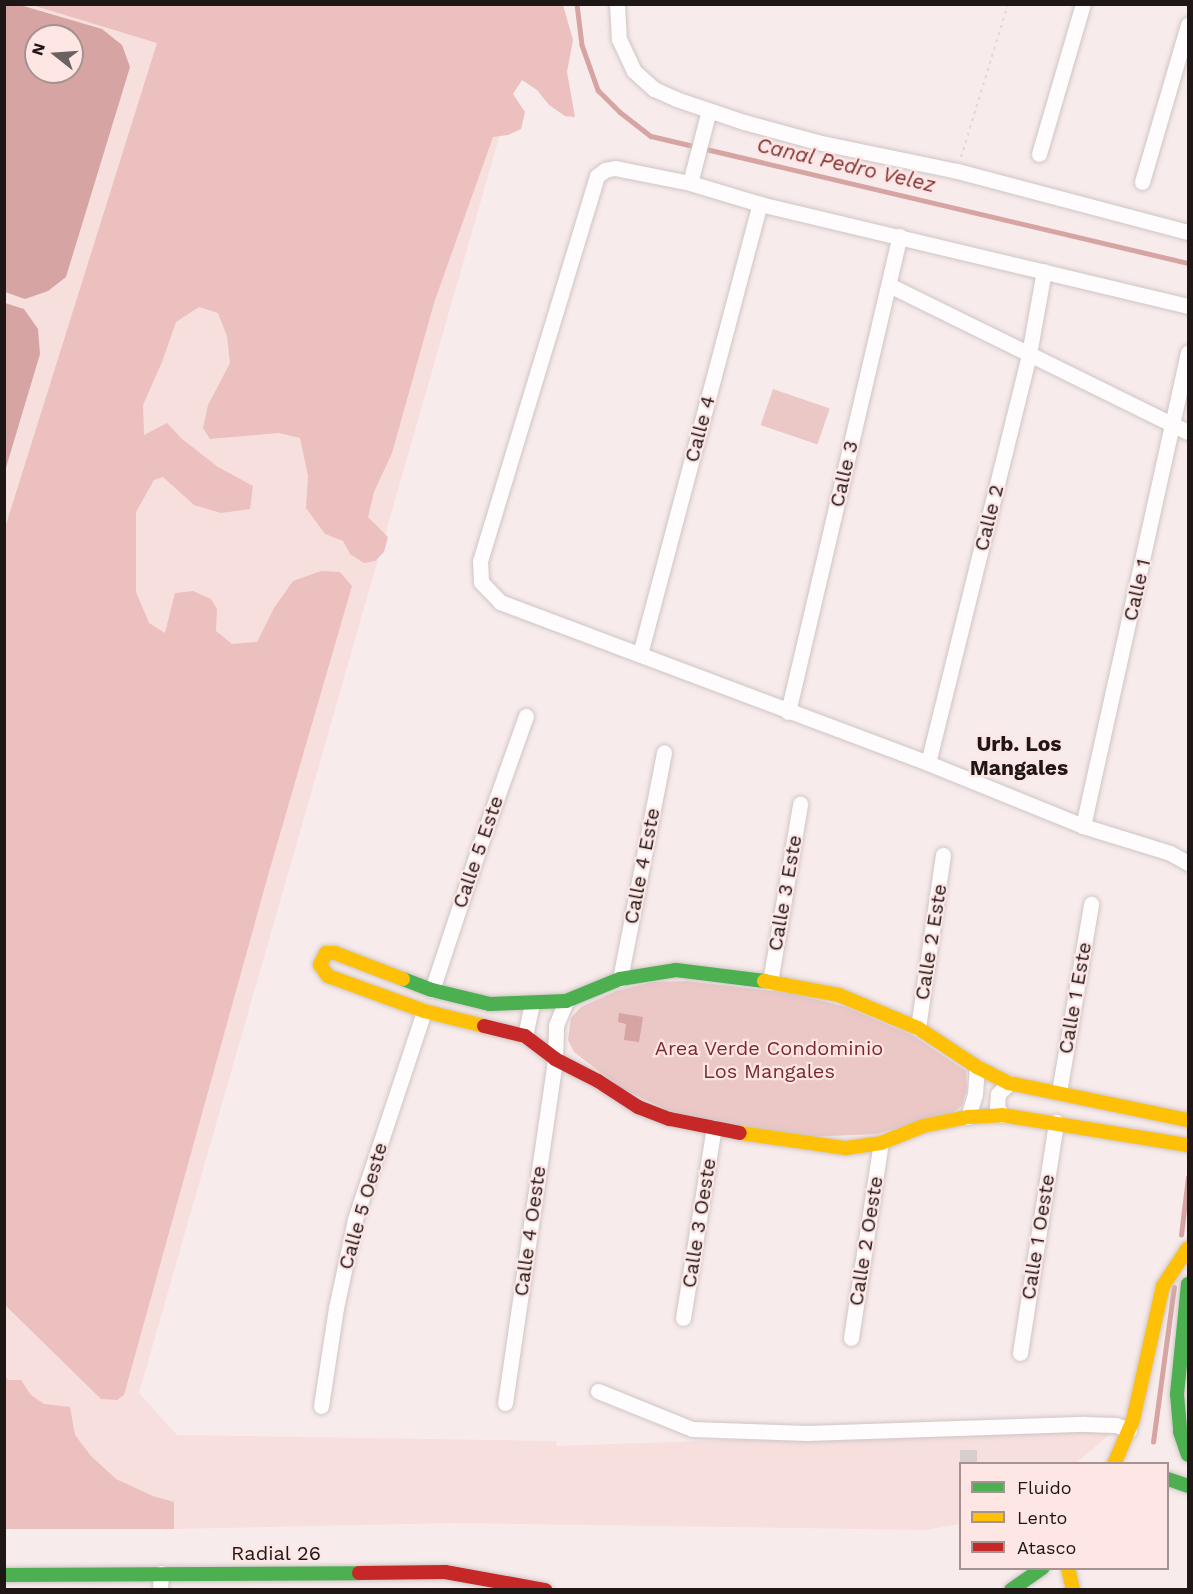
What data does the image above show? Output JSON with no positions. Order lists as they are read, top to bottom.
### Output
{
  "streets": {
    "street": [
      "Calle 4",
      "Calle 3",
      "Calle 2",
      "Calle 1",
      "Calle 5 Este",
      "Calle 4 Este",
      "Calle 3 Este",
      "Calle 2 Este",
      "Calle 1 Este",
      "Calle 5 Oeste",
      "Calle 3 Oeste",
      "Calle 4 Oeste",
      "Calle 1 Oeste",
      "Calle 2 Oeste",
      "Radial 26"
    ]
  },
  "districts": ["Urb. Los Mangales"],
  "water": ["Canal Pedro Velez"],
  "parks": ["Area Verde Condominio Los Mangales"],
  "legend": ["Fluido", "Lento", "Atasco"],
  "north": "left"
}
